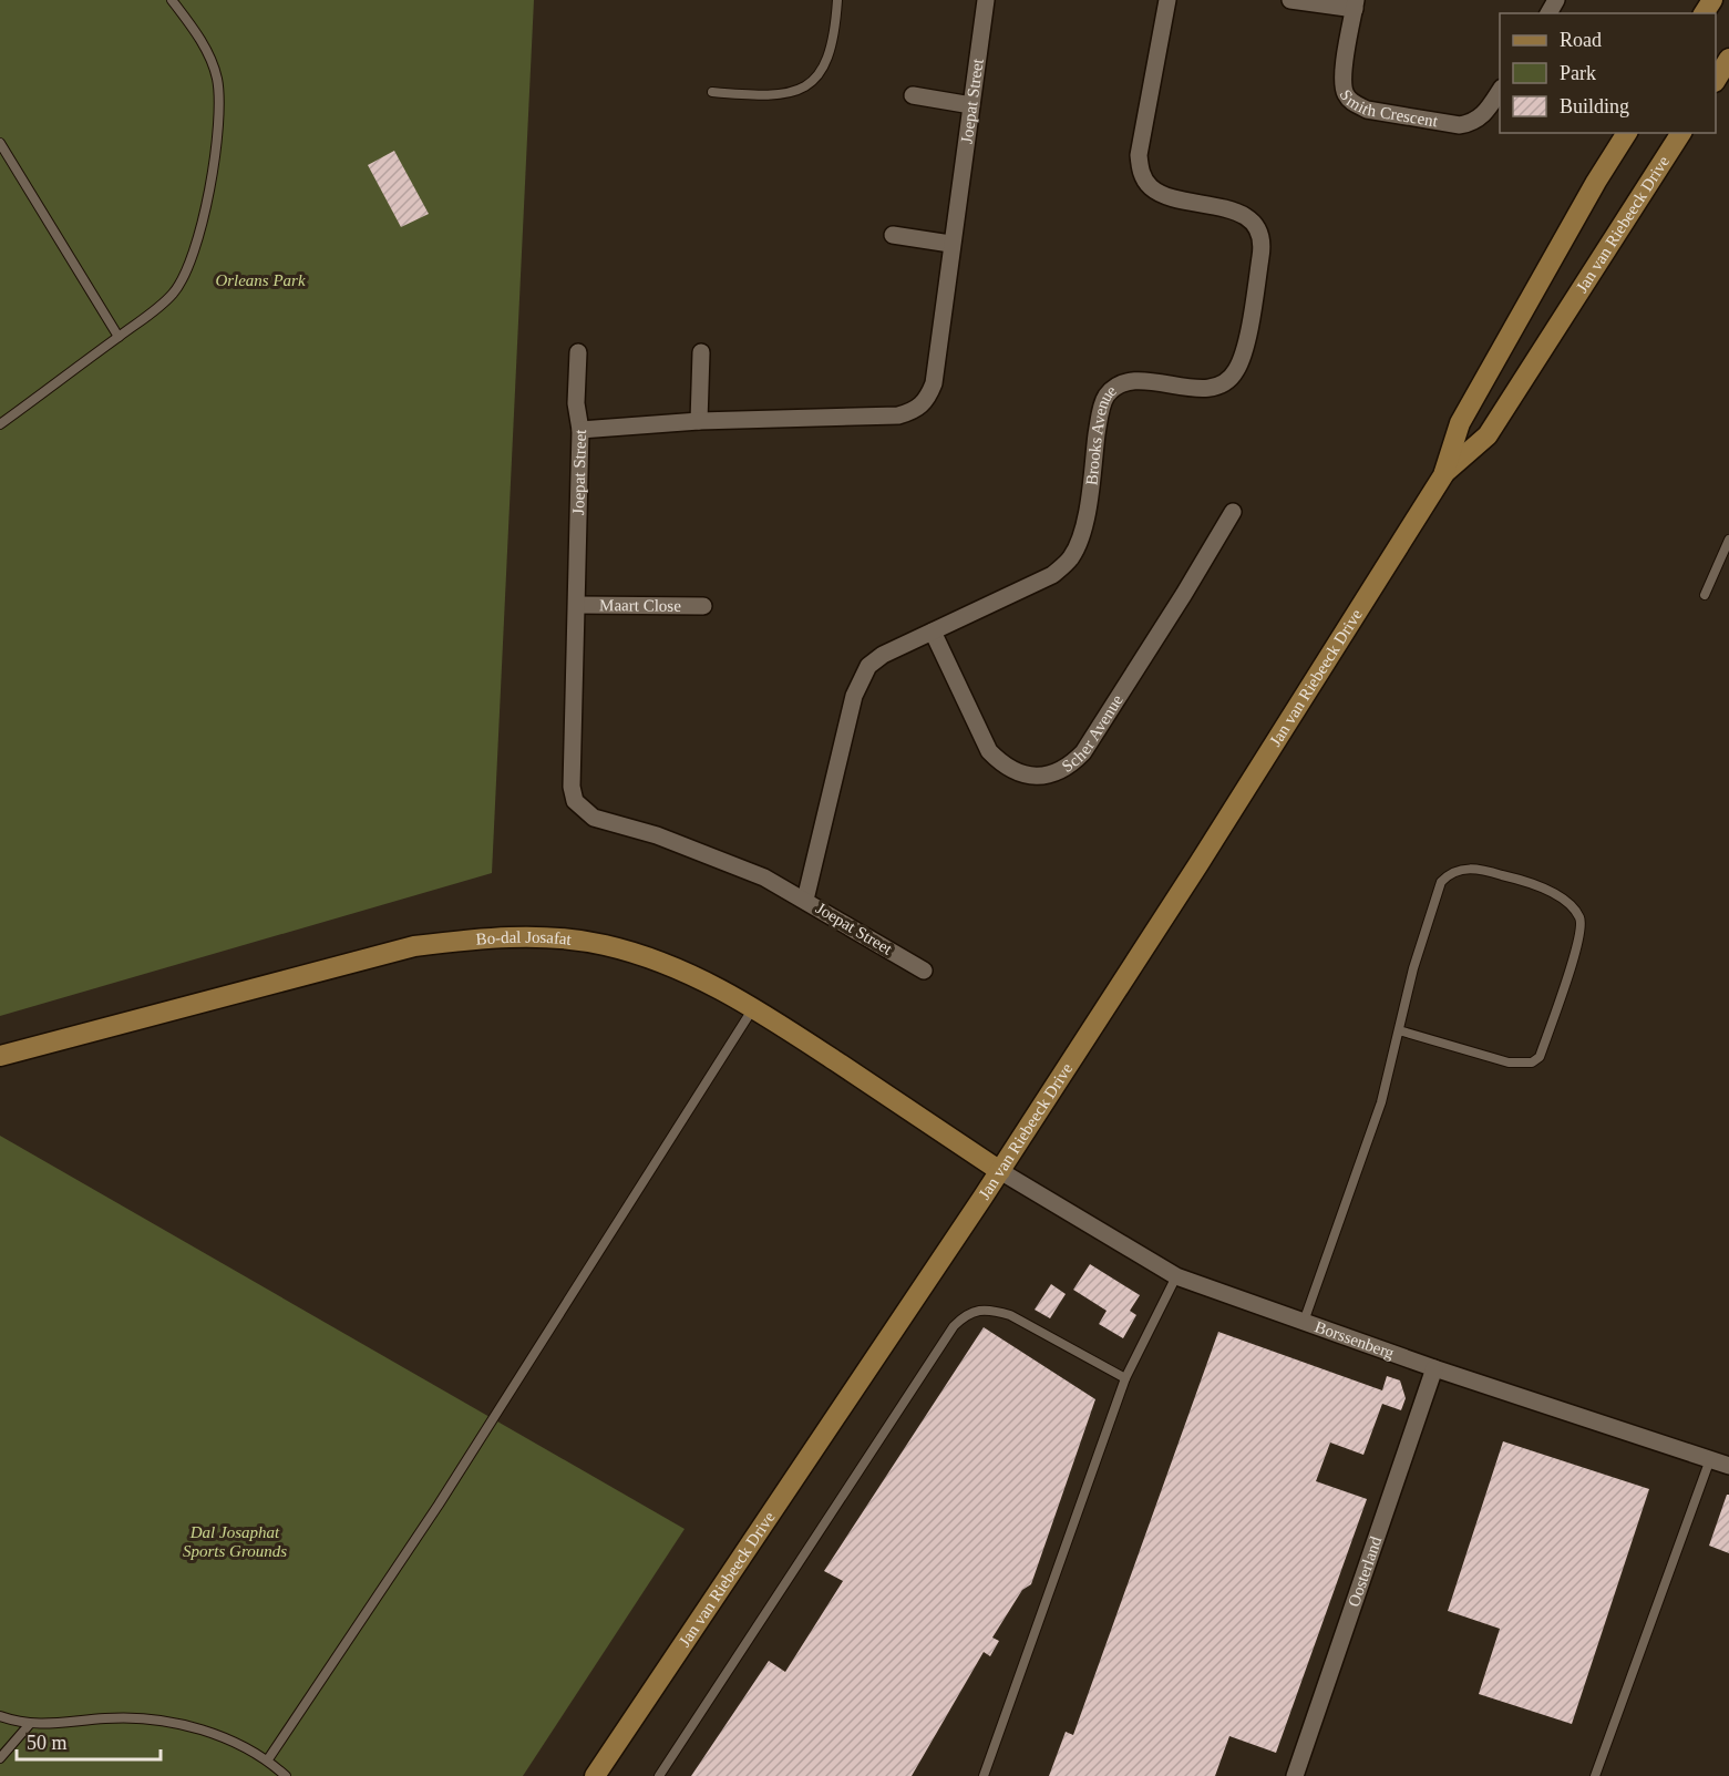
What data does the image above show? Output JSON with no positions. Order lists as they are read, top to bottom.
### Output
{
  "streets": {
    "main road": ["Jan van Riebeeck Drive", "Bo-dal Josafat"],
    "street": [
      "Joepat Street",
      "Smith Crescent",
      "Brooks Avenue",
      "Maart Close",
      "Scher Avenue",
      "Borssenberg",
      "Oosterland"
    ]
  },
  "crossings": [
    ["Joepat Street", "Brooks Avenue"],
    ["Joepat Street", "Maart Close"],
    ["Jan van Riebeeck Drive", "Bo-dal Josafat"],
    ["Jan van Riebeeck Drive", "Borssenberg"],
    ["Brooks Avenue", "Scher Avenue"],
    ["Bo-dal Josafat", "Borssenberg"],
    ["Borssenberg", "Oosterland"]
  ],
  "parks": ["Orleans Park", "Dal Josaphat Sports Grounds"],
  "legend": ["Road", "Park", "Building"],
  "scale_bar": "50 m"
}
